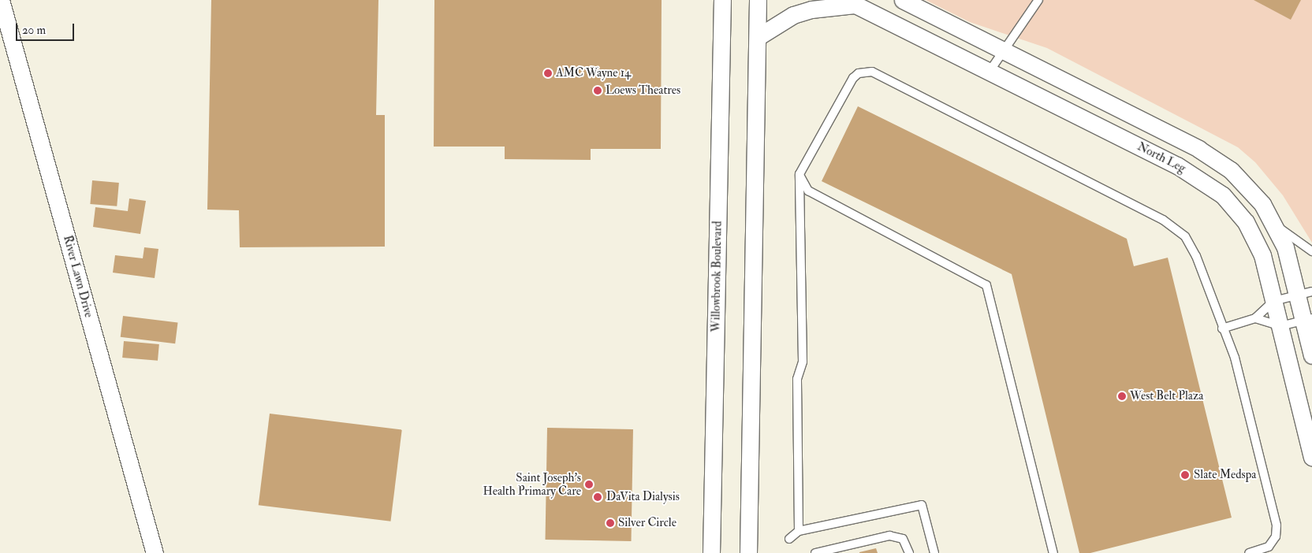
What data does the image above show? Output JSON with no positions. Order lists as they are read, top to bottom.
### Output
{
  "streets": {
    "street": ["North Leg", "River Lawn Drive", "Willowbrook Boulevard"]
  },
  "places": [
    "AMC Wayne 14",
    "Loews Theatres",
    "West Belt Plaza",
    "Slate Medspa",
    "Saint Joseph's Health Primary Care",
    "DaVita Dialysis",
    "Silver Circle"
  ],
  "scale_bar": "20 m"
}
